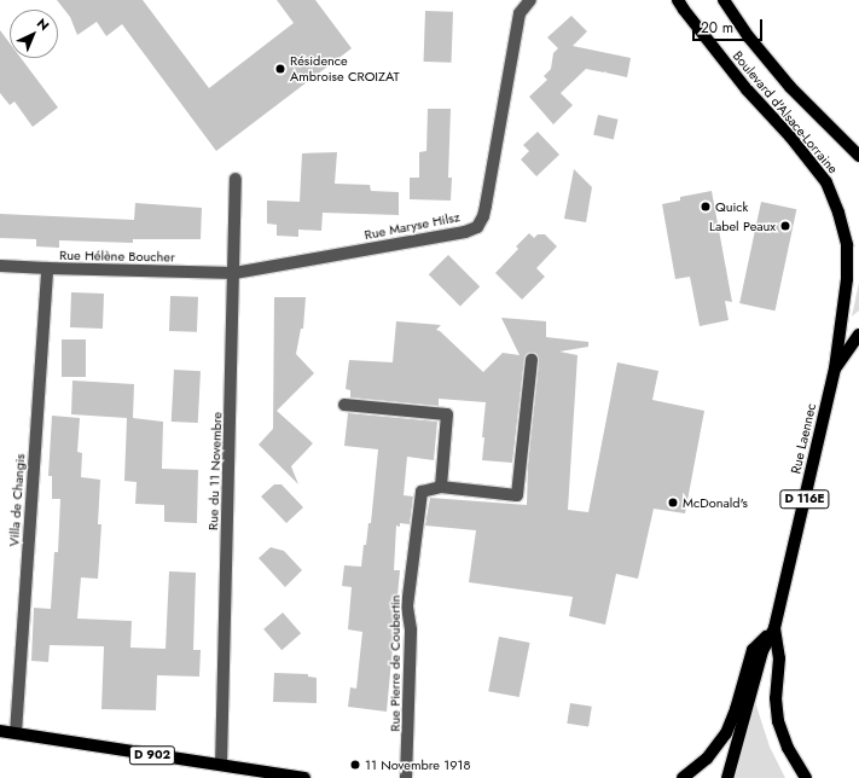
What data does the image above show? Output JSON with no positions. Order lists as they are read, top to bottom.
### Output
{
  "streets": {
    "main road": [
      "Boulevard d'Alsace-Lorraine",
      "Rue Laennec",
      "D 116E",
      "D 902"
    ],
    "street": [
      "Rue Maryse Hilsz",
      "Rue Hélène Boucher",
      "Rue du 11 Novembre",
      "Villa de Changis",
      "Rue Pierre de Coubertin"
    ]
  },
  "crossings": [
    ["Boulevard d'Alsace-Lorraine", "Rue Laennec"],
    ["Rue Maryse Hilsz", "Rue Hélène Boucher"],
    ["Rue Maryse Hilsz", "Rue du 11 Novembre"],
    ["Rue Hélène Boucher", "Rue du 11 Novembre"],
    ["Rue Hélène Boucher", "Villa de Changis"],
    ["Rue du 11 Novembre", "D 902"],
    ["Villa de Changis", "D 902"]
  ],
  "places": [
    "Résidence Ambroise CROIZAT",
    "Quick",
    "Label Peaux",
    "McDonald's",
    "11 Novembre 1918"
  ],
  "scale_bar": "20 m",
  "north": "top right"
}
